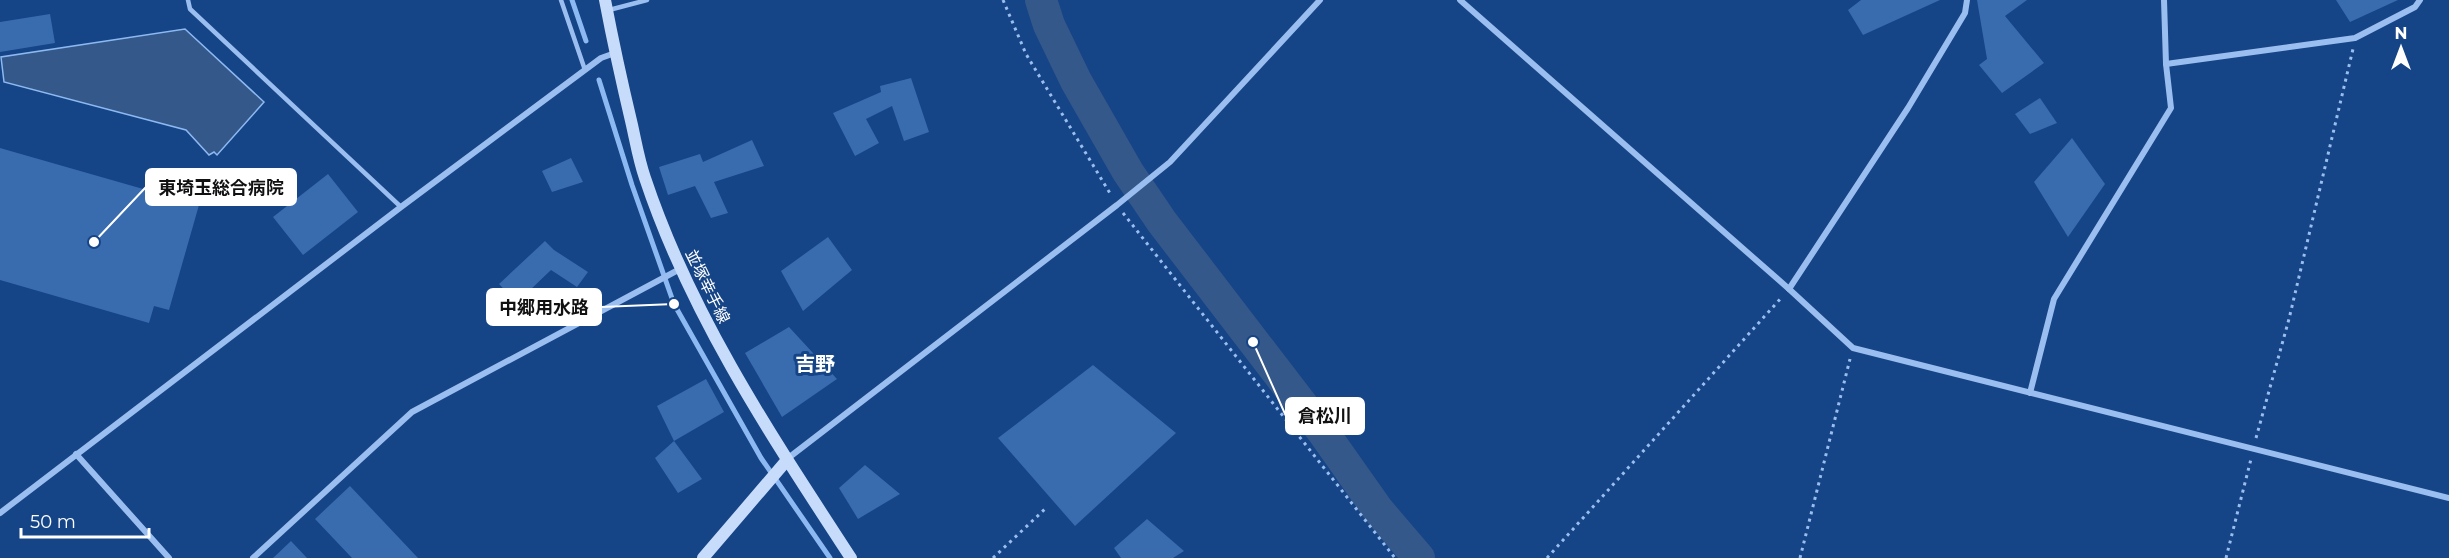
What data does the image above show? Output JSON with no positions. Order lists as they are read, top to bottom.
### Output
{
  "streets": {
    "main road": ["並塚幸手線"]
  },
  "districts": ["吉野"],
  "places": ["東埼玉総合病院", "中郷用水路", "倉松川"],
  "scale_bar": "50 m",
  "north": "top"
}
